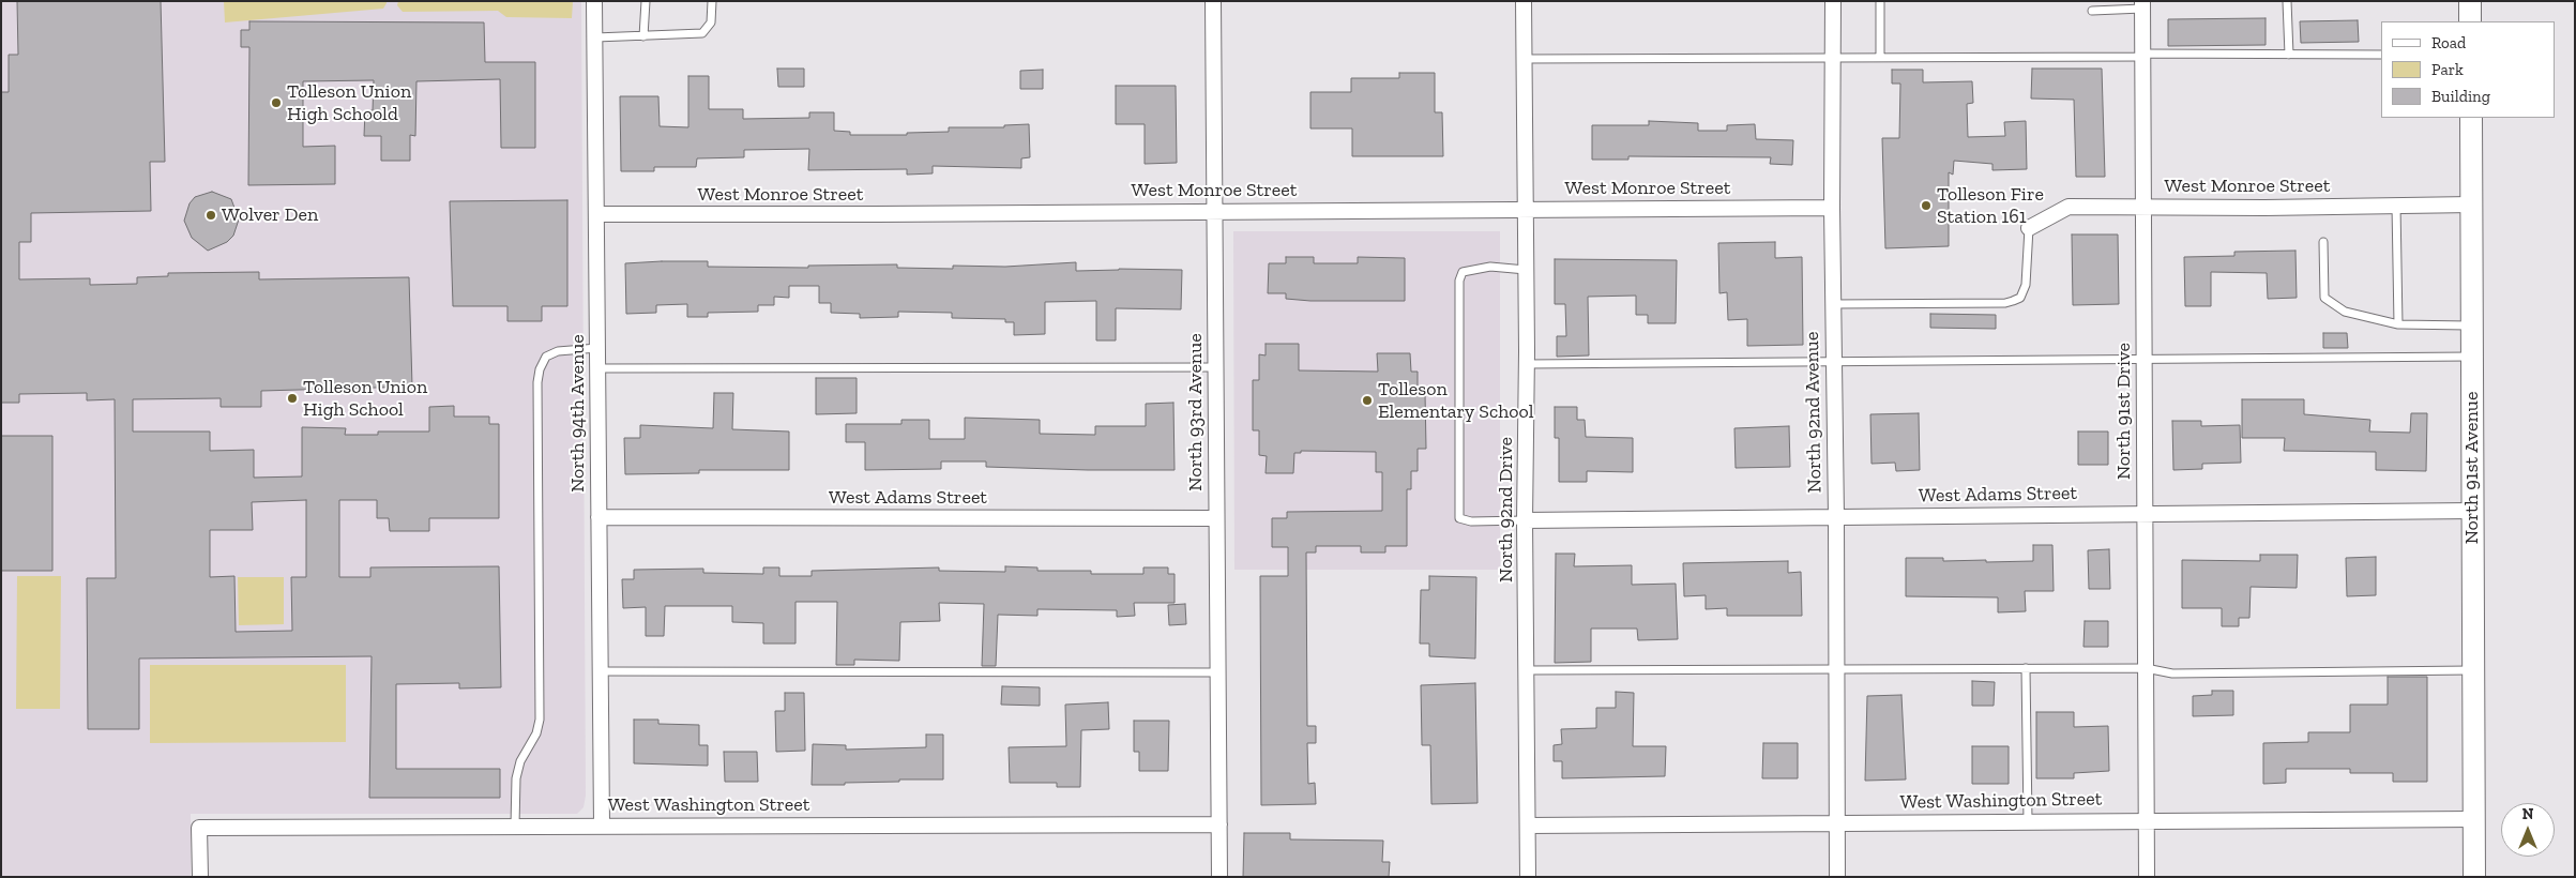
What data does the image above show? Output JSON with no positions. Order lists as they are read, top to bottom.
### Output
{
  "streets": {
    "main road": ["North 91st Avenue"],
    "street": [
      "West Monroe Street",
      "North 91st Drive",
      "North 93rd Avenue",
      "North 92nd Avenue",
      "North 94th Avenue",
      "West Adams Street",
      "North 92nd Drive",
      "West Washington Street"
    ]
  },
  "crossings": [
    ["West Monroe Street", "North 91st Drive"],
    ["West Monroe Street", "North 93rd Avenue"],
    ["West Monroe Street", "North 92nd Avenue"],
    ["West Monroe Street", "North 94th Avenue"],
    ["West Monroe Street", "North 91st Avenue"],
    ["West Monroe Street", "North 92nd Drive"],
    ["North 91st Drive", "West Adams Street"],
    ["North 91st Drive", "West Washington Street"],
    ["North 93rd Avenue", "West Adams Street"],
    ["North 93rd Avenue", "West Washington Street"],
    ["North 92nd Avenue", "West Adams Street"],
    ["North 92nd Avenue", "West Washington Street"],
    ["North 94th Avenue", "West Adams Street"],
    ["North 94th Avenue", "West Washington Street"],
    ["North 91st Avenue", "West Adams Street"],
    ["North 91st Avenue", "West Washington Street"],
    ["West Adams Street", "North 92nd Drive"],
    ["North 92nd Drive", "West Washington Street"]
  ],
  "places": [
    "Tolleson Union High Schoold",
    "Tolleson Fire Station 161",
    "Wolver Den",
    "Tolleson Union High School",
    "Tolleson Elementary School"
  ],
  "legend": ["Road", "Park", "Building"],
  "north": "top"
}
